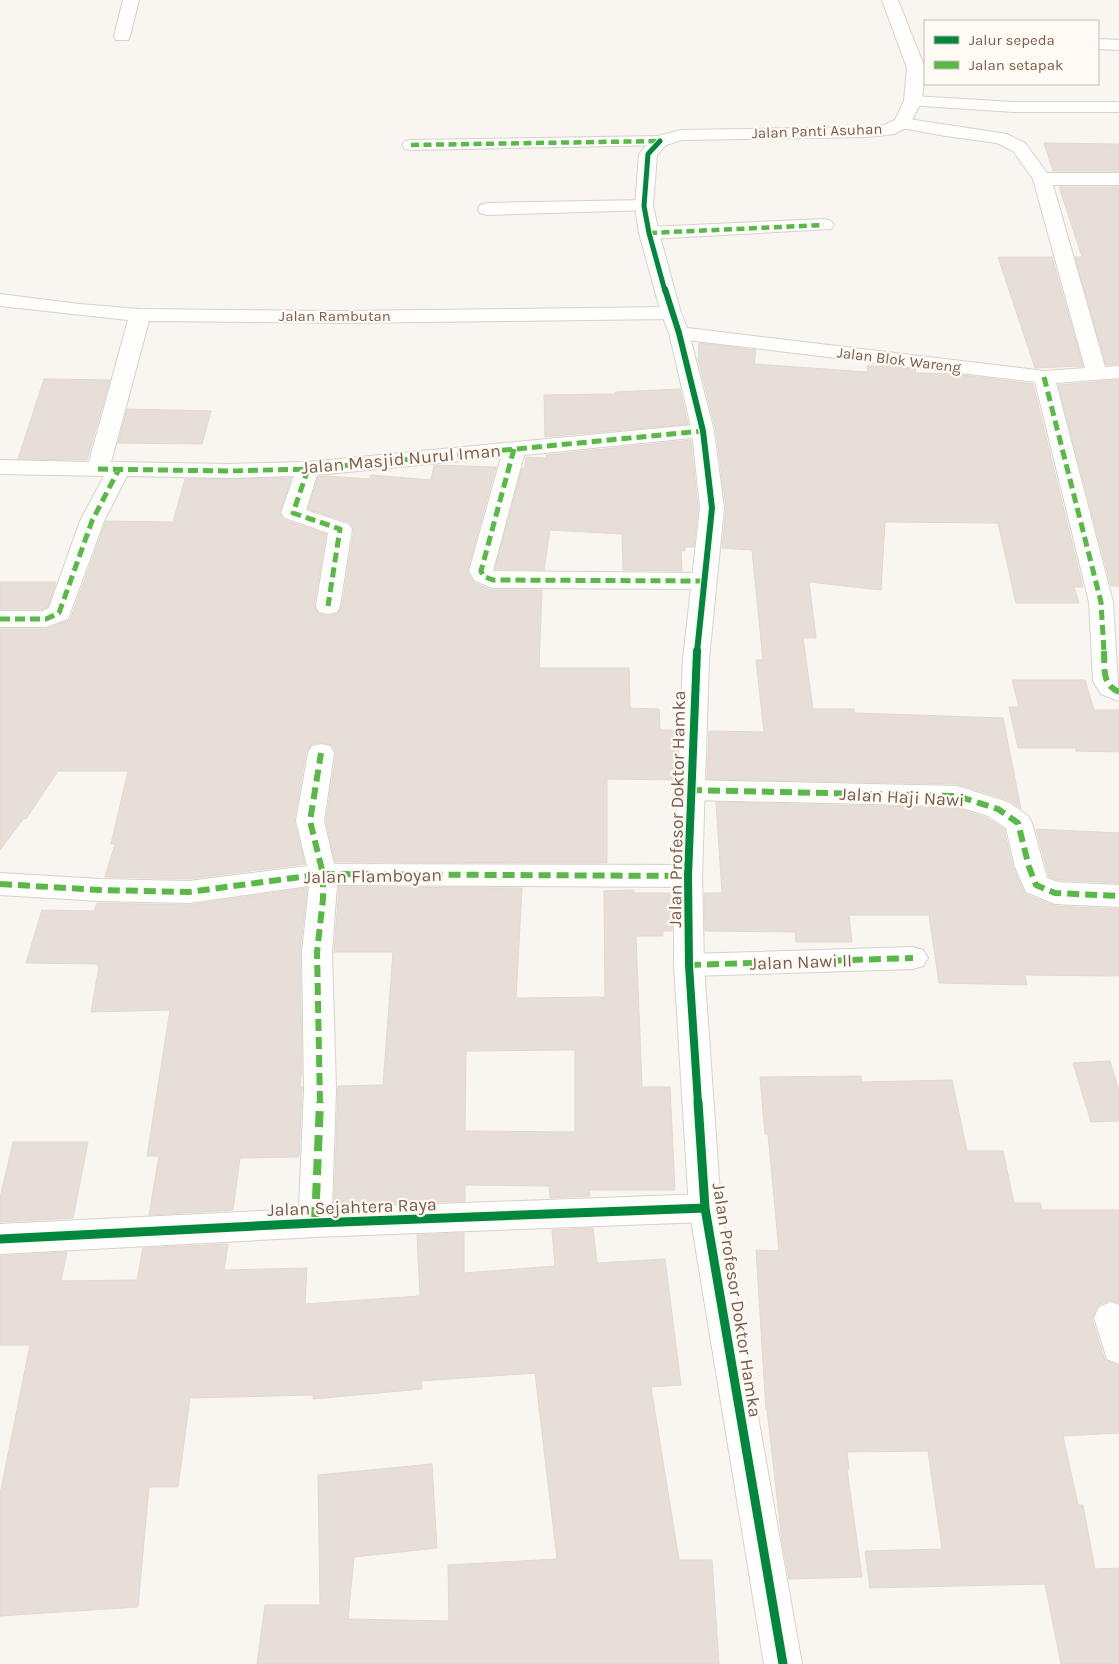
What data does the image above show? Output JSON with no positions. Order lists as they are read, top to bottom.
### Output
{
  "streets": {
    "street": [
      "Jalan Panti Asuhan",
      "Jalan Rambutan",
      "Jalan Blok Wareng",
      "Jalan Masjid Nurul Iman",
      "Jalan Haji Nawi",
      "Jalan Profesor Doktor Hamka",
      "Jalan Flamboyan",
      "Jalan Nawi II",
      "Jalan Sejahtera Raya"
    ]
  },
  "crossings": [
    ["Jalan Panti Asuhan", "Jalan Profesor Doktor Hamka"],
    ["Jalan Rambutan", "Jalan Blok Wareng"],
    ["Jalan Rambutan", "Jalan Profesor Doktor Hamka"],
    ["Jalan Blok Wareng", "Jalan Profesor Doktor Hamka"],
    ["Jalan Masjid Nurul Iman", "Jalan Profesor Doktor Hamka"],
    ["Jalan Haji Nawi", "Jalan Profesor Doktor Hamka"],
    ["Jalan Profesor Doktor Hamka", "Jalan Flamboyan"],
    ["Jalan Profesor Doktor Hamka", "Jalan Nawi II"],
    ["Jalan Profesor Doktor Hamka", "Jalan Sejahtera Raya"]
  ],
  "legend": ["Jalur sepeda", "Jalan setapak"]
}
